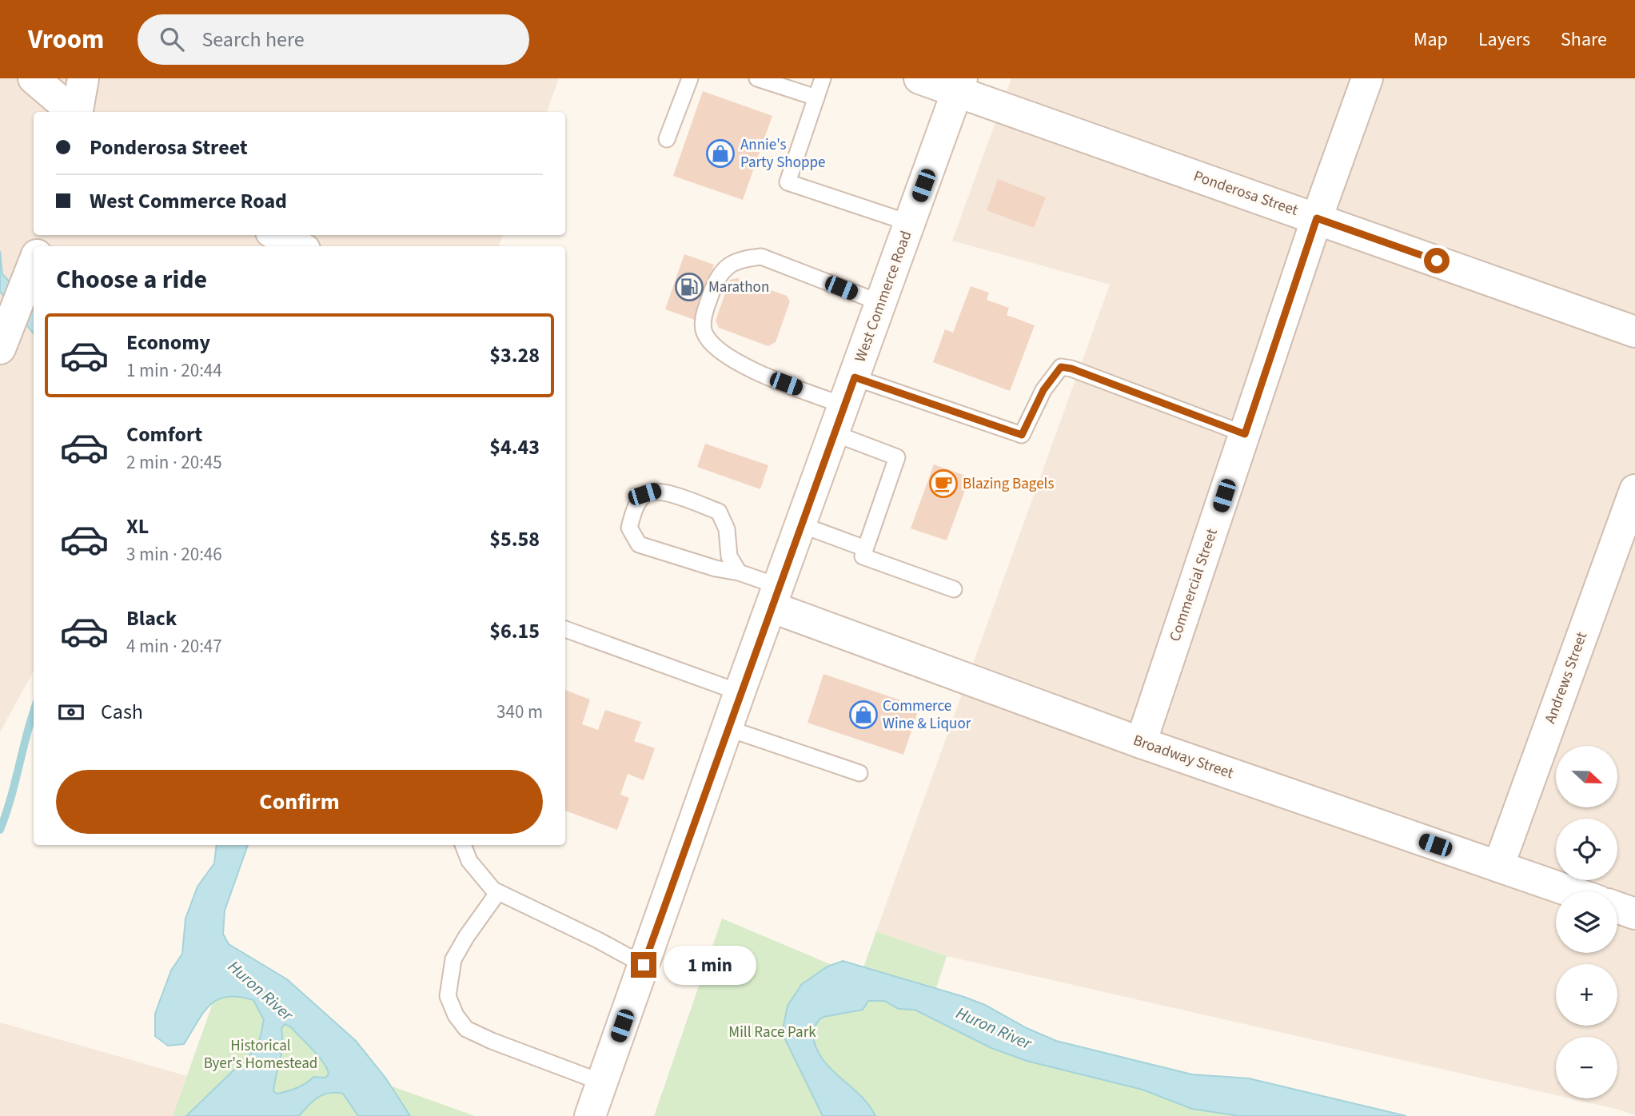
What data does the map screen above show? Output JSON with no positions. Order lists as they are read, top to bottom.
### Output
{
  "streets": {
    "street": [
      "Ponderosa Street",
      "West Commerce Road",
      "Commercial Street",
      "Andrews Street",
      "Broadway Street"
    ]
  },
  "crossings": [
    ["Ponderosa Street", "West Commerce Road"],
    ["Ponderosa Street", "Commercial Street"],
    ["West Commerce Road", "Broadway Street"],
    ["Commercial Street", "Broadway Street"],
    ["Andrews Street", "Broadway Street"]
  ],
  "water": ["Huron River"],
  "parks": ["Mill Race Park", "Historical Byer's Homestead"],
  "places": {
    "shop": ["Annie's Party Shoppe", "Commerce Wine & Liquor"],
    "fuel station": ["Marathon"],
    "cafe": ["Blazing Bagels"]
  },
  "north": "right",
  "page": {
    "header": "Vroom",
    "search": "Search here",
    "nav": ["Map", "Layers", "Share"],
    "banner": ["Ponderosa Street", "West Commerce Road"],
    "heading": "Choose a ride",
    "list": [
      {
        "name": "Economy",
        "note": "1 min · 20:44",
        "value": "$3.28"
      },
      {
        "name": "Comfort",
        "note": "2 min · 20:45",
        "value": "$4.43"
      },
      {
        "name": "XL",
        "note": "3 min · 20:46",
        "value": "$5.58"
      },
      {
        "name": "Black",
        "note": "4 min · 20:47",
        "value": "$6.15"
      }
    ],
    "pay": ["Cash", "340 m"],
    "map_buttons": ["+", "−"],
    "buttons": "Confirm",
    "bubble": "1 min"
  }
}
